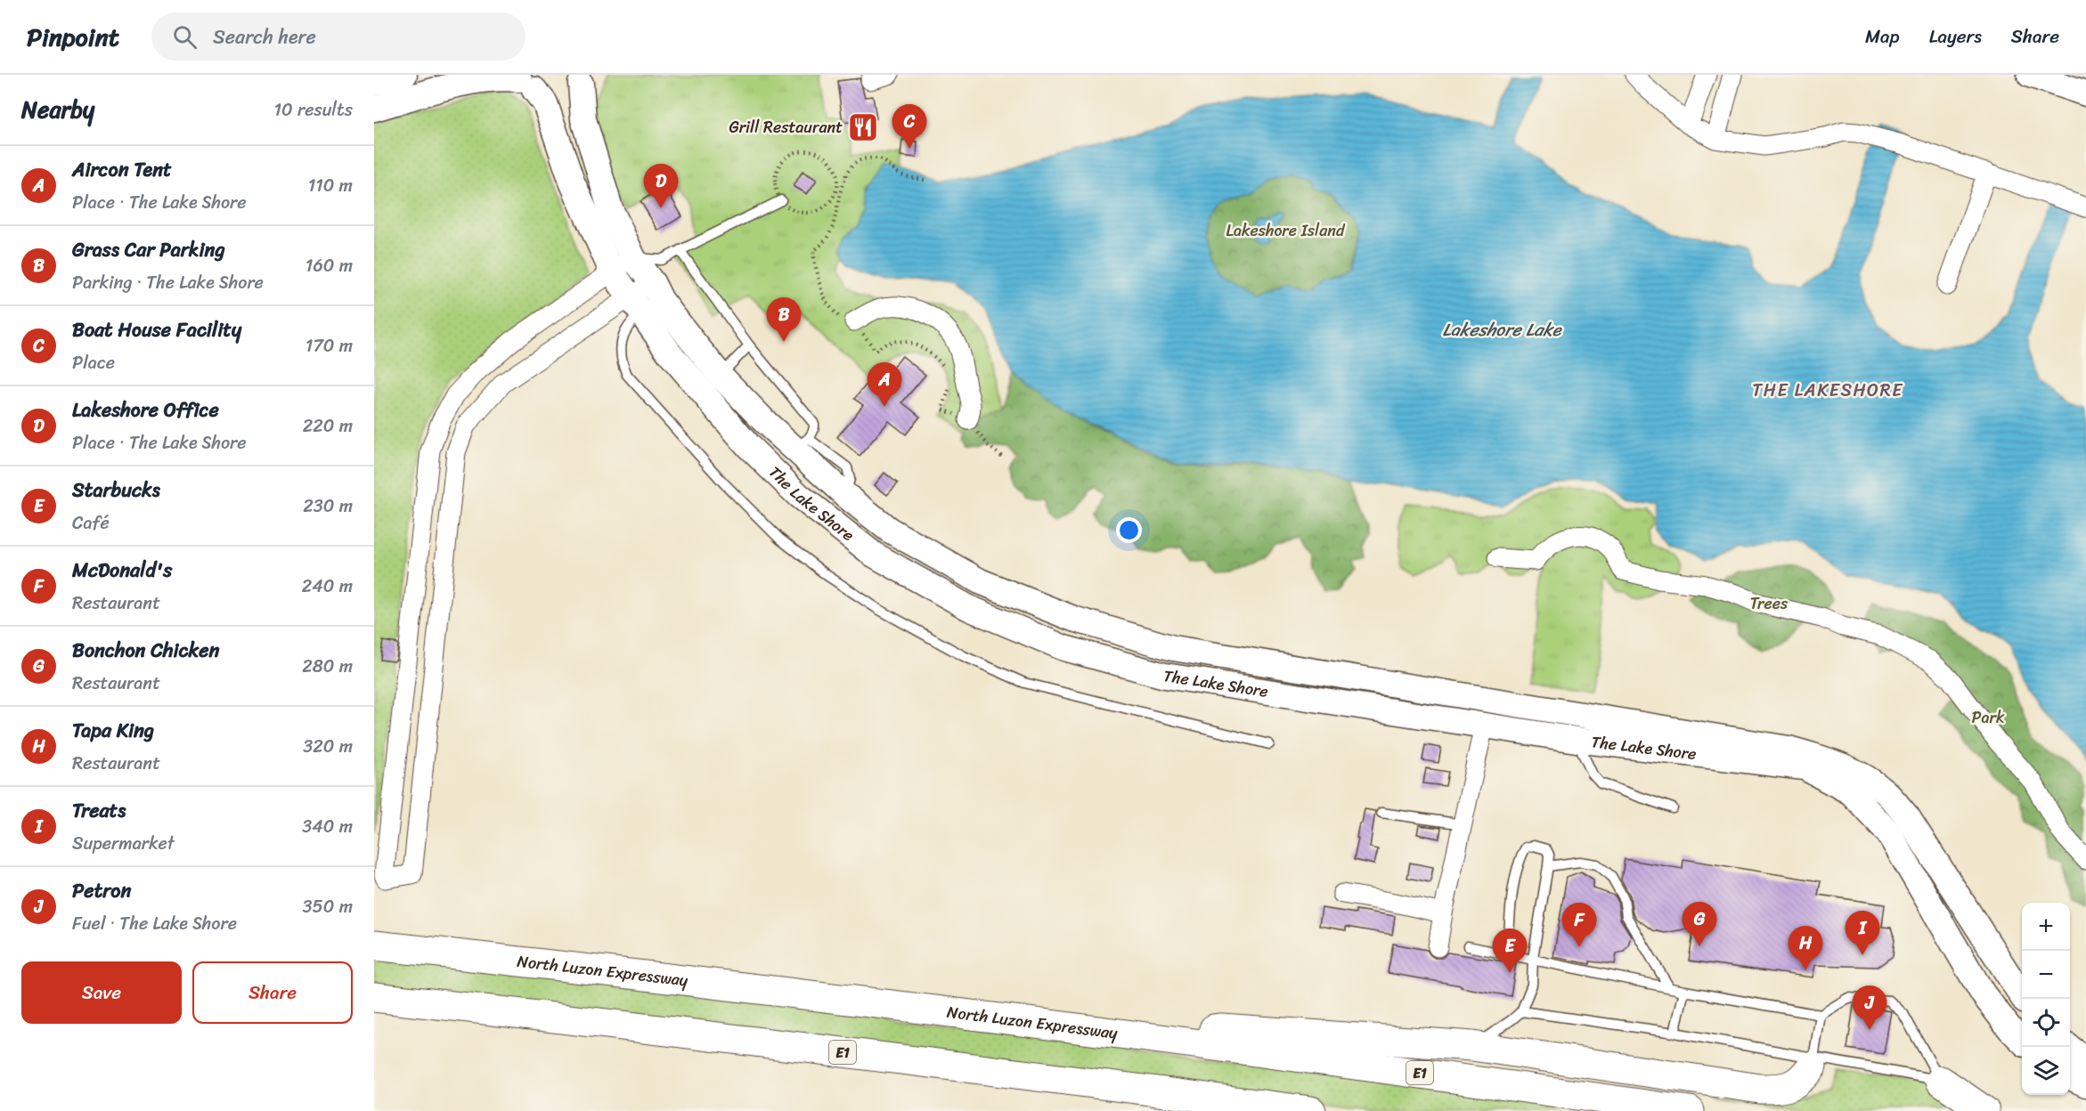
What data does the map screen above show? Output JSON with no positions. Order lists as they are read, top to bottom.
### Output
{
  "streets": {
    "highway": ["North Luzon Expressway", "E1"],
    "street": ["The Lake Shore"]
  },
  "districts": ["THE LAKESHORE"],
  "water": ["Lakeshore Lake"],
  "parks": ["Lakeshore Island", "Trees", "Park"],
  "places": {
    "restaurant": ["Grill Restaurant"]
  },
  "page": {
    "header": "Pinpoint",
    "search": "Search here",
    "nav": ["Map", "Layers", "Share"],
    "heading": ["Nearby", "10 results"],
    "pins": [
      "C",
      "D",
      "B",
      "A",
      "G",
      "F",
      "I",
      "H",
      "E",
      "J"
    ],
    "list": [
      {
        "mark": "A",
        "name": "Aircon Tent",
        "note": "Place · The Lake Shore",
        "value": "110 m"
      },
      {
        "mark": "B",
        "name": "Grass Car Parking",
        "note": "Parking · The Lake Shore",
        "value": "160 m"
      },
      {
        "mark": "C",
        "name": "Boat House Facility",
        "note": "Place",
        "value": "170 m"
      },
      {
        "mark": "D",
        "name": "Lakeshore Office",
        "note": "Place · The Lake Shore",
        "value": "220 m"
      },
      {
        "mark": "E",
        "name": "Starbucks",
        "note": "Café",
        "value": "230 m"
      },
      {
        "mark": "F",
        "name": "McDonald's",
        "note": "Restaurant",
        "value": "240 m"
      },
      {
        "mark": "G",
        "name": "Bonchon Chicken",
        "note": "Restaurant",
        "value": "280 m"
      },
      {
        "mark": "H",
        "name": "Tapa King",
        "note": "Restaurant",
        "value": "320 m"
      },
      {
        "mark": "I",
        "name": "Treats",
        "note": "Supermarket",
        "value": "340 m"
      },
      {
        "mark": "J",
        "name": "Petron",
        "note": "Fuel · The Lake Shore",
        "value": "350 m"
      }
    ],
    "map_buttons": ["+", "−"],
    "buttons": ["Save", "Share"]
  }
}
